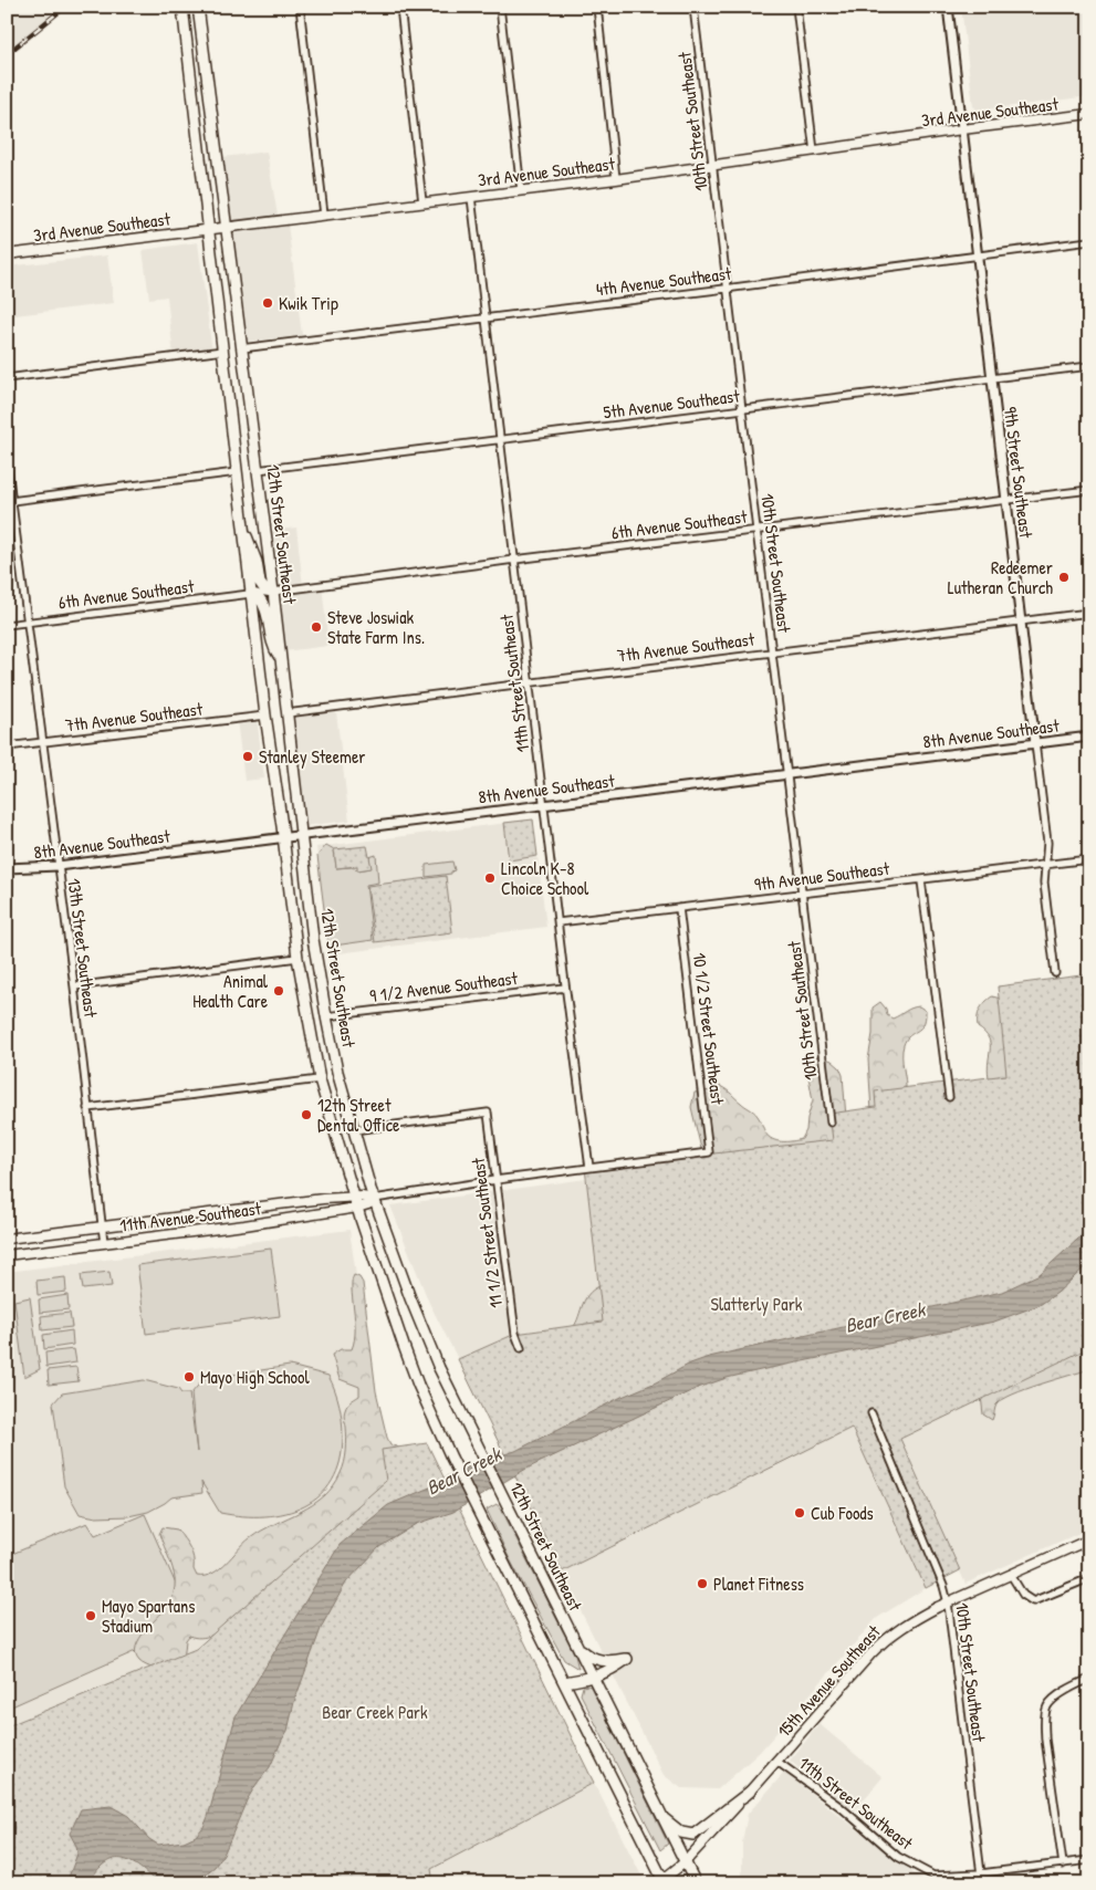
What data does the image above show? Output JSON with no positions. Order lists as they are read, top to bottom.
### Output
{
  "streets": {
    "main road": [
      "3rd Avenue Southeast",
      "12th Street Southeast",
      "11th Avenue Southeast",
      "15th Avenue Southeast"
    ],
    "street": [
      "10th Street Southeast",
      "4th Avenue Southeast",
      "5th Avenue Southeast",
      "9th Street Southeast",
      "6th Avenue Southeast",
      "7th Avenue Southeast",
      "11th Street Southeast",
      "8th Avenue Southeast",
      "9th Avenue Southeast",
      "13th Street Southeast",
      "9 1/2 Avenue Southeast",
      "10 1/2 Street Southeast",
      "11 1/2 Street Southeast"
    ]
  },
  "crossings": [
    ["3rd Avenue Southeast", "10th Street Southeast"],
    ["3rd Avenue Southeast", "9th Street Southeast"],
    ["3rd Avenue Southeast", "12th Street Southeast"],
    ["3rd Avenue Southeast", "11th Street Southeast"],
    ["10th Street Southeast", "4th Avenue Southeast"],
    ["10th Street Southeast", "5th Avenue Southeast"],
    ["10th Street Southeast", "6th Avenue Southeast"],
    ["10th Street Southeast", "7th Avenue Southeast"],
    ["10th Street Southeast", "11th Street Southeast"],
    ["10th Street Southeast", "8th Avenue Southeast"],
    ["10th Street Southeast", "9th Avenue Southeast"],
    ["10th Street Southeast", "15th Avenue Southeast"],
    ["4th Avenue Southeast", "9th Street Southeast"],
    ["4th Avenue Southeast", "12th Street Southeast"],
    ["4th Avenue Southeast", "11th Street Southeast"],
    ["5th Avenue Southeast", "9th Street Southeast"],
    ["5th Avenue Southeast", "12th Street Southeast"],
    ["5th Avenue Southeast", "11th Street Southeast"],
    ["9th Street Southeast", "6th Avenue Southeast"],
    ["9th Street Southeast", "7th Avenue Southeast"],
    ["9th Street Southeast", "8th Avenue Southeast"],
    ["9th Street Southeast", "9th Avenue Southeast"],
    ["6th Avenue Southeast", "12th Street Southeast"],
    ["6th Avenue Southeast", "11th Street Southeast"],
    ["6th Avenue Southeast", "13th Street Southeast"],
    ["12th Street Southeast", "7th Avenue Southeast"],
    ["12th Street Southeast", "8th Avenue Southeast"],
    ["12th Street Southeast", "9 1/2 Avenue Southeast"],
    ["12th Street Southeast", "11th Avenue Southeast"],
    ["12th Street Southeast", "11 1/2 Street Southeast"],
    ["12th Street Southeast", "15th Avenue Southeast"],
    ["7th Avenue Southeast", "11th Street Southeast"],
    ["7th Avenue Southeast", "13th Street Southeast"],
    ["11th Street Southeast", "8th Avenue Southeast"],
    ["11th Street Southeast", "9th Avenue Southeast"],
    ["11th Street Southeast", "9 1/2 Avenue Southeast"],
    ["11th Street Southeast", "11th Avenue Southeast"],
    ["11th Street Southeast", "15th Avenue Southeast"],
    ["8th Avenue Southeast", "13th Street Southeast"],
    ["9th Avenue Southeast", "10 1/2 Street Southeast"],
    ["13th Street Southeast", "11th Avenue Southeast"],
    ["10 1/2 Street Southeast", "11th Avenue Southeast"],
    ["11th Avenue Southeast", "11 1/2 Street Southeast"]
  ],
  "water": ["Bear Creek"],
  "parks": ["Slatterly Park", "Bear Creek Park"],
  "places": [
    "Kwik Trip",
    "Redeemer Lutheran Church",
    "Steve Joswiak State Farm Ins.",
    "Stanley Steemer",
    "Lincoln K-8 Choice School",
    "Animal Health Care",
    "12th Street Dental Office",
    "Mayo High School",
    "Cub Foods",
    "Planet Fitness",
    "Mayo Spartans Stadium"
  ]
}
